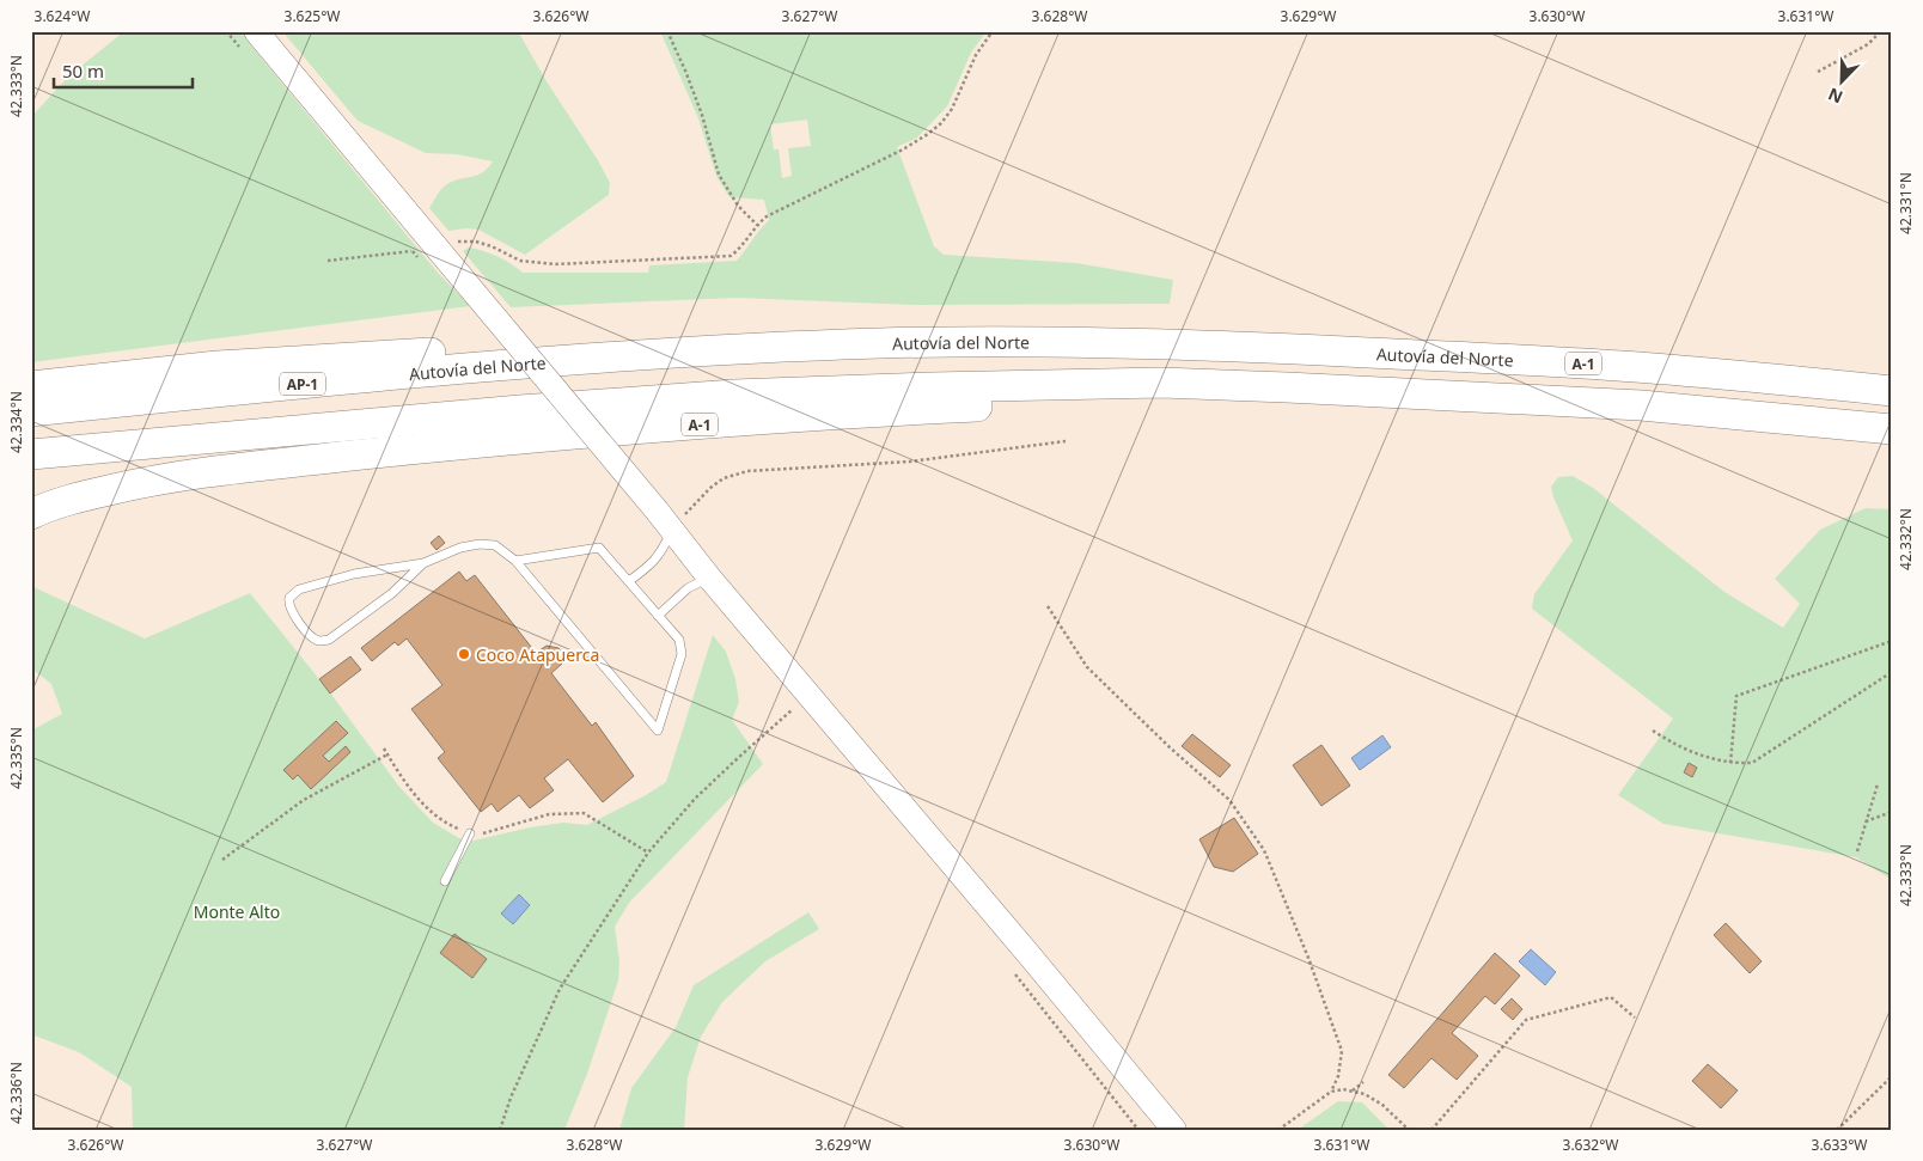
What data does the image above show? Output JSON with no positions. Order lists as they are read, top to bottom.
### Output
{
  "streets": {
    "highway": ["Autovía del Norte", "A-1", "AP-1"]
  },
  "crossings": [
    ["Autovía del Norte", "A-1"]
  ],
  "parks": ["Monte Alto"],
  "places": ["Coco Atapuerca"],
  "scale_bar": "50 m",
  "north": "bottom left",
  "coordinates": [
    "3.624°W",
    "3.625°W",
    "3.626°W",
    "3.627°W",
    "3.628°W",
    "3.629°W",
    "3.630°W",
    "3.631°W",
    "42.333°N",
    "42.331°N",
    "42.334°N",
    "42.332°N",
    "42.335°N",
    "42.336°N",
    "3.632°W",
    "3.633°W"
  ]
}
